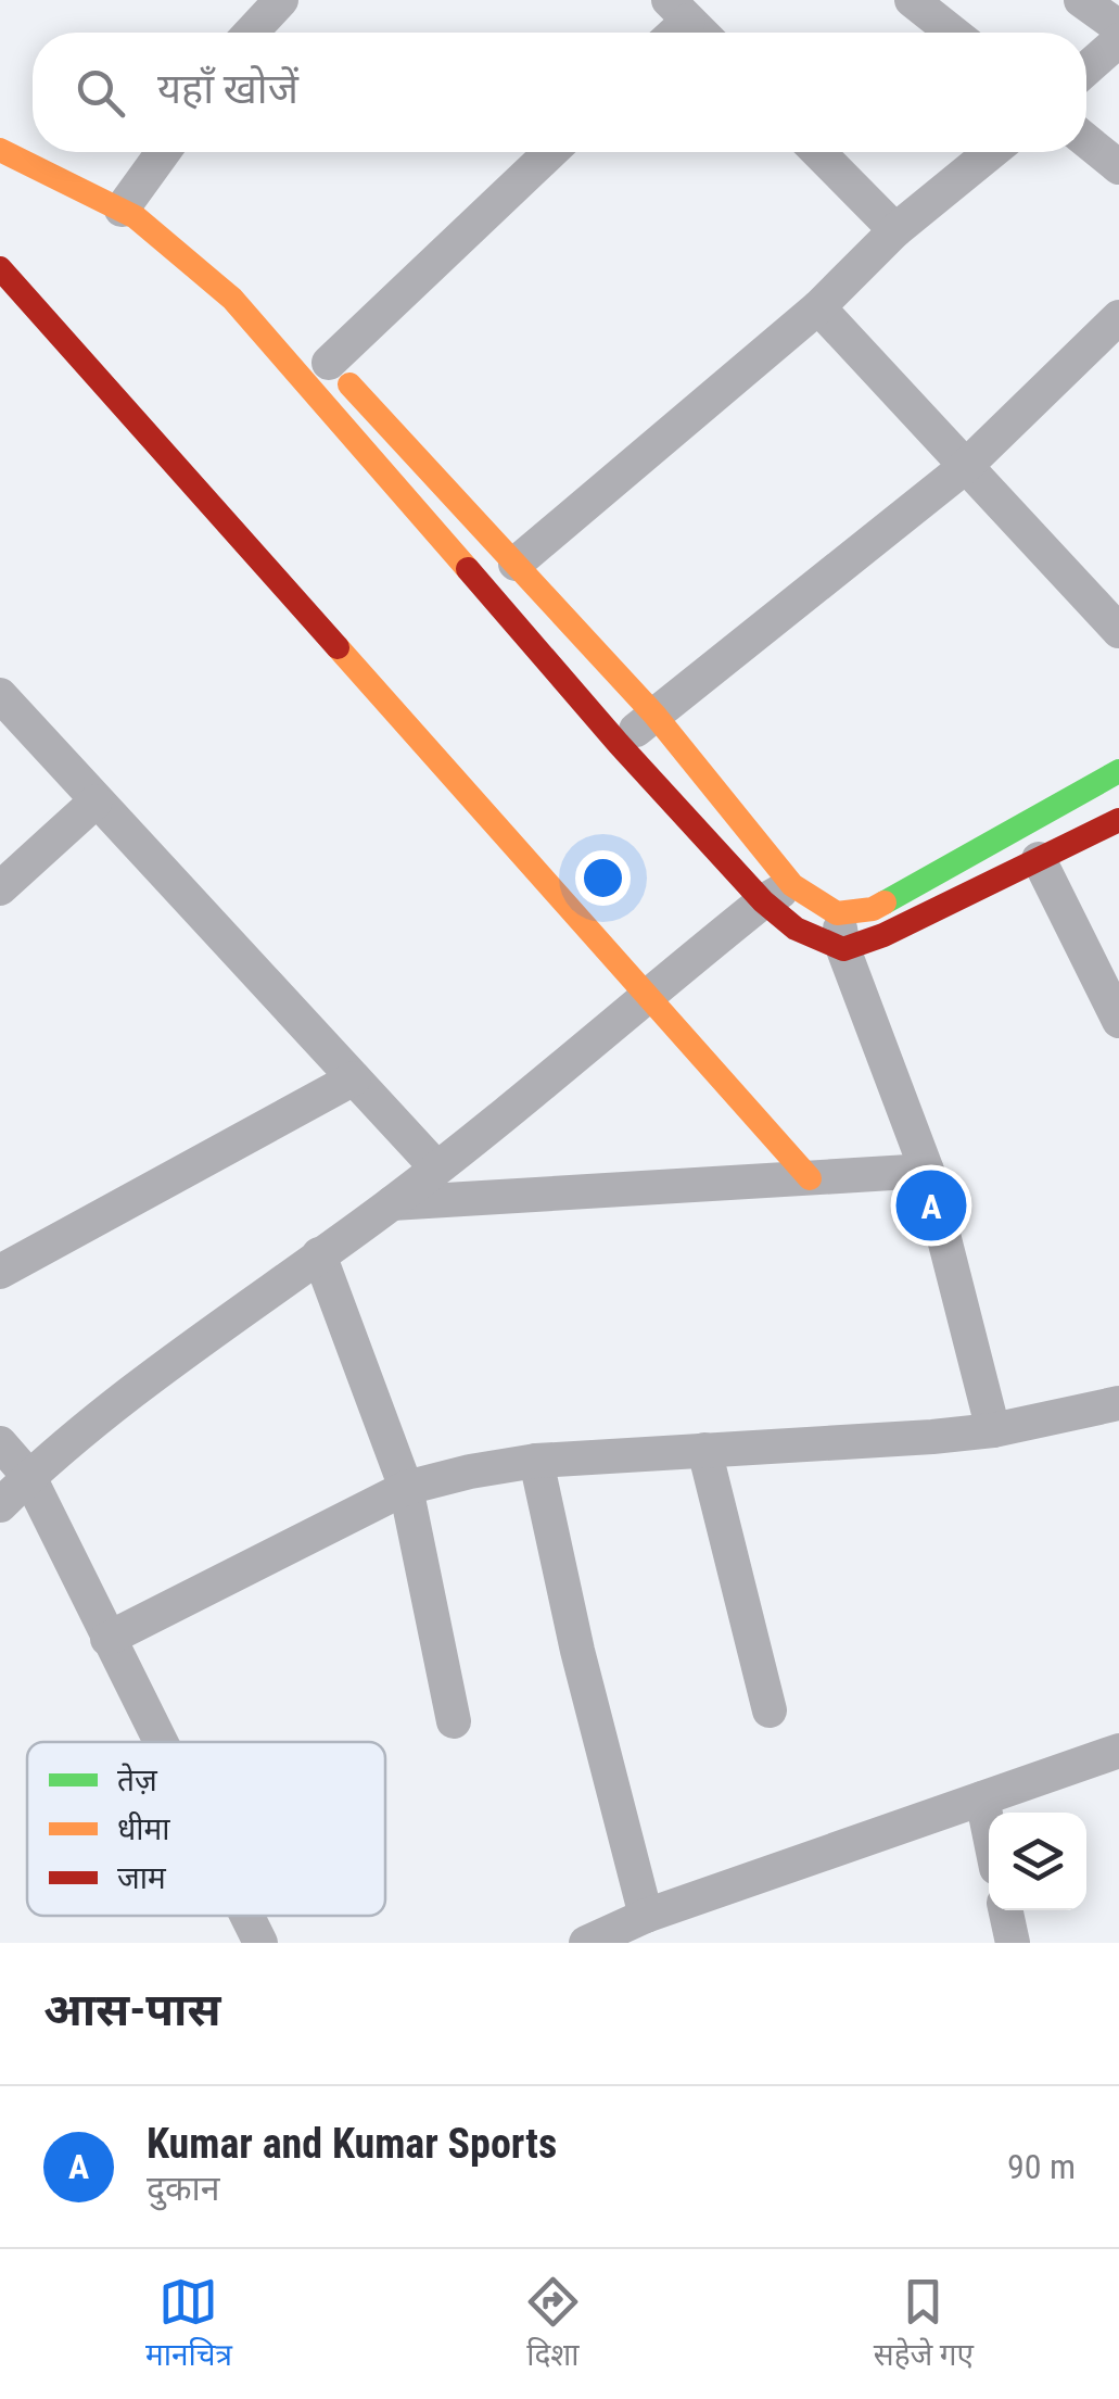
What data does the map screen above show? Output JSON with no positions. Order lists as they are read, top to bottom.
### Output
{
  "legend": ["तेज़", "धीमा", "जाम"],
  "page": {
    "search": "यहाँ खोजें",
    "pins": "A",
    "heading": "आस-पास",
    "list": [
      {
        "mark": "A",
        "name": "Kumar and Kumar Sports",
        "note": "दुकान",
        "value": "90 m"
      }
    ],
    "nav": ["मानचित्र", "दिशा", "सहेजे गए"]
  }
}
